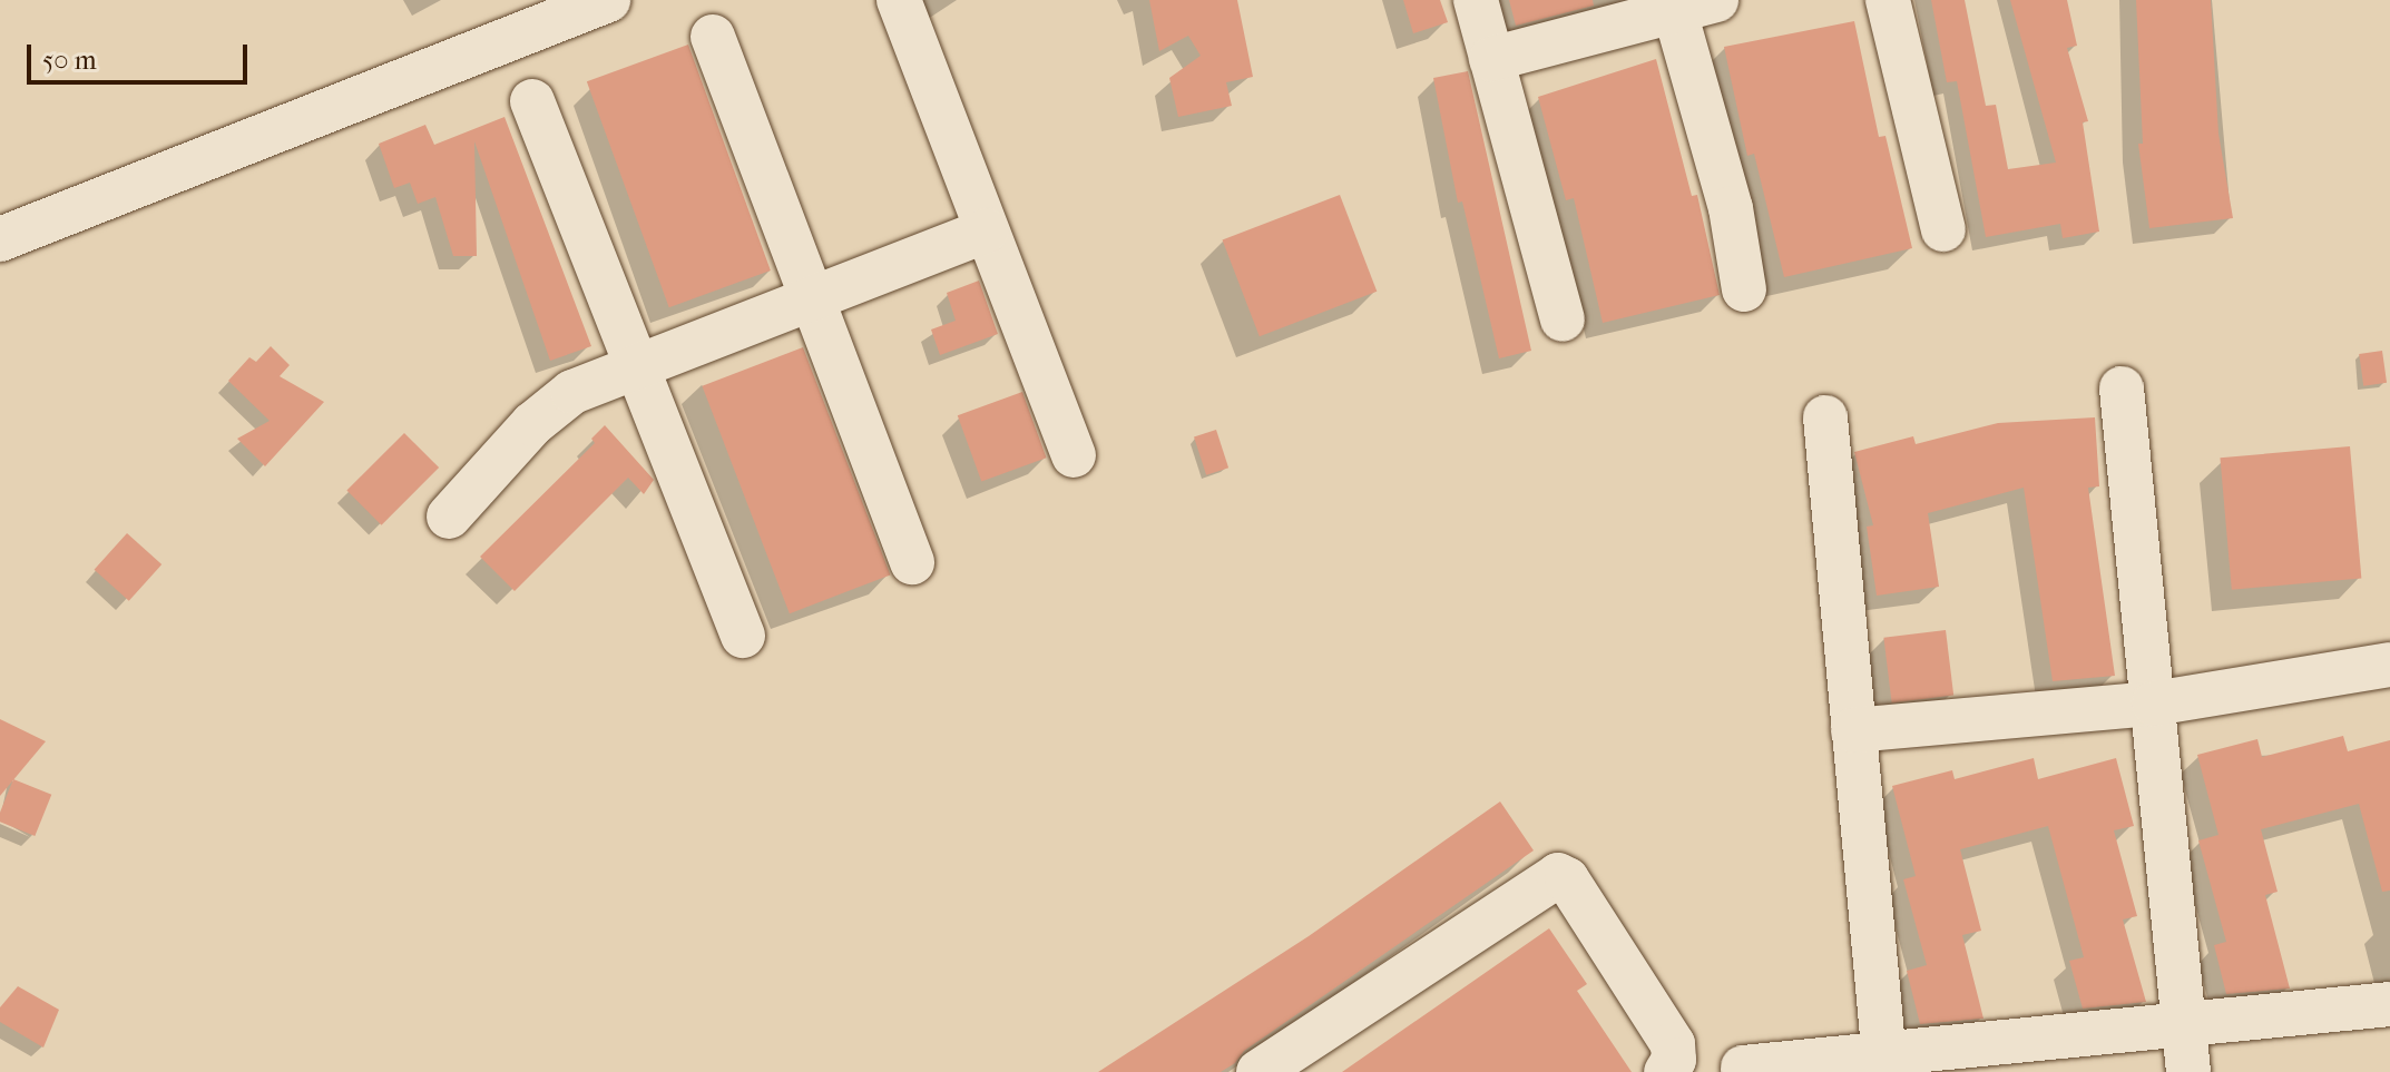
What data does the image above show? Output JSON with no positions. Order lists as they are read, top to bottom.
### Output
{
  "scale_bar": "50 m"
}
